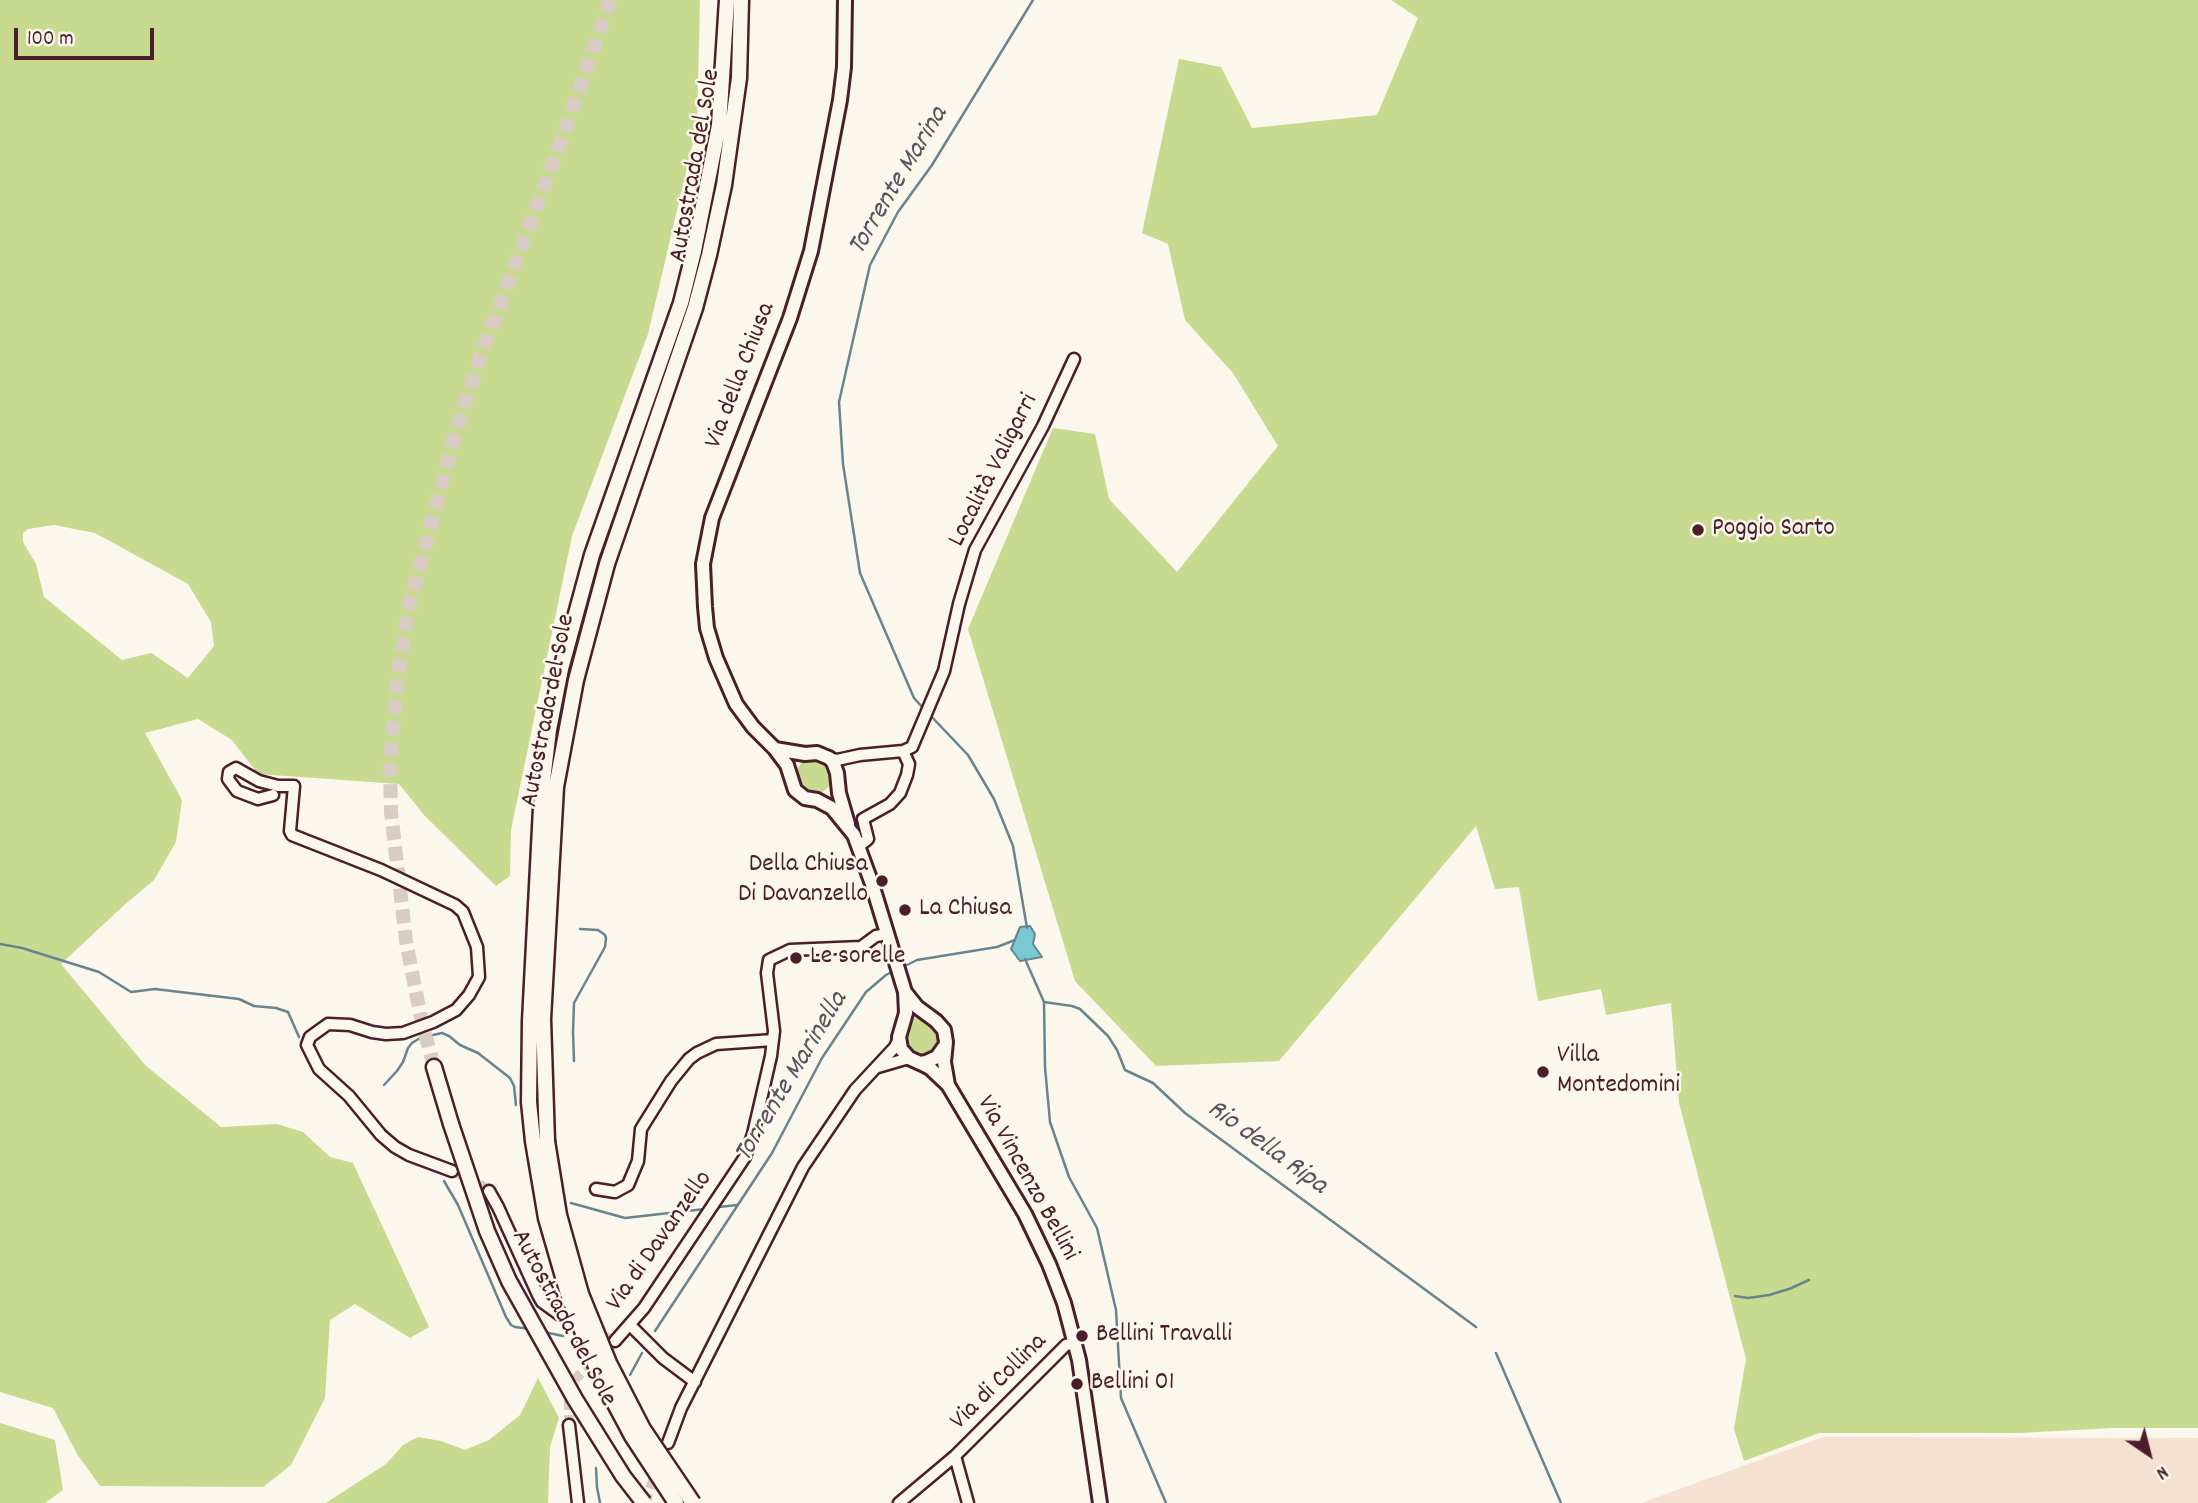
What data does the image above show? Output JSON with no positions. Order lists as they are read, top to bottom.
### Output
{
  "streets": {
    "highway": ["Autostrada del Sole"],
    "main road": ["Via della Chiusa", "Via Vincenzo Bellini"],
    "street": ["Località Valigarri", "Via di Davanzello", "Via di Collina"]
  },
  "crossings": [
    ["Via della Chiusa", "Via Vincenzo Bellini"],
    ["Via della Chiusa", "Via di Davanzello"],
    ["Via Vincenzo Bellini", "Via di Collina"]
  ],
  "water": ["Torrente Marina", "Torrente Marinella", "Rio della Ripa"],
  "places": [
    "Poggio Sarto",
    "Della Chiusa Di Davanzello",
    "La Chiusa",
    "Le sorelle",
    "Villa Montedomini",
    "Bellini Travalli",
    "Bellini 01"
  ],
  "scale_bar": "100 m",
  "north": "bottom right"
}
